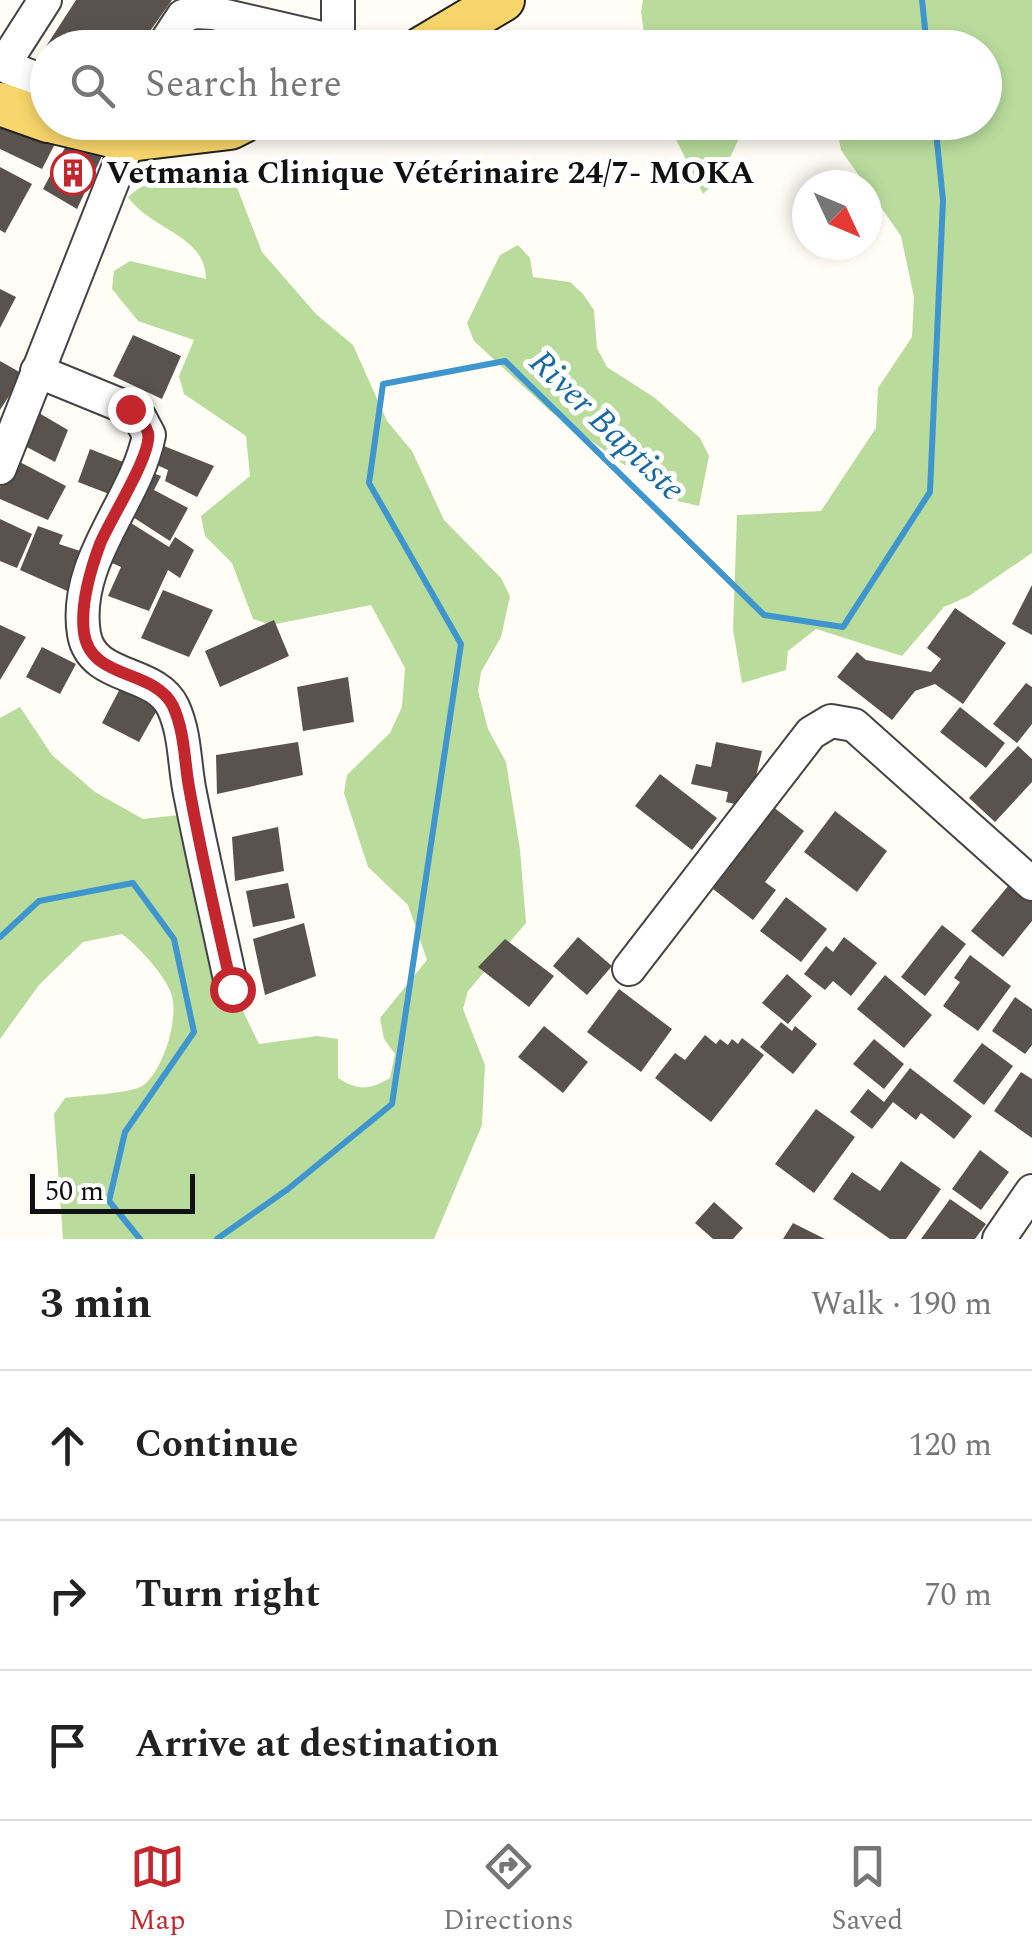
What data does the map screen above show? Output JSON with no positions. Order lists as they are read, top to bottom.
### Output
{
  "water": ["River Baptiste"],
  "places": {
    "building": ["Vetmania Clinique Vétérinaire 24/7- MOKA"]
  },
  "scale_bar": "50 m",
  "north": "bottom right",
  "page": {
    "search": "Search here",
    "scale": "50 m",
    "heading": ["3 min", "Walk · 190 m"],
    "list": [
      ["Continue", "120 m"],
      ["Turn right", "70 m"],
      "Arrive at destination"
    ],
    "nav": ["Map", "Directions", "Saved"]
  }
}
